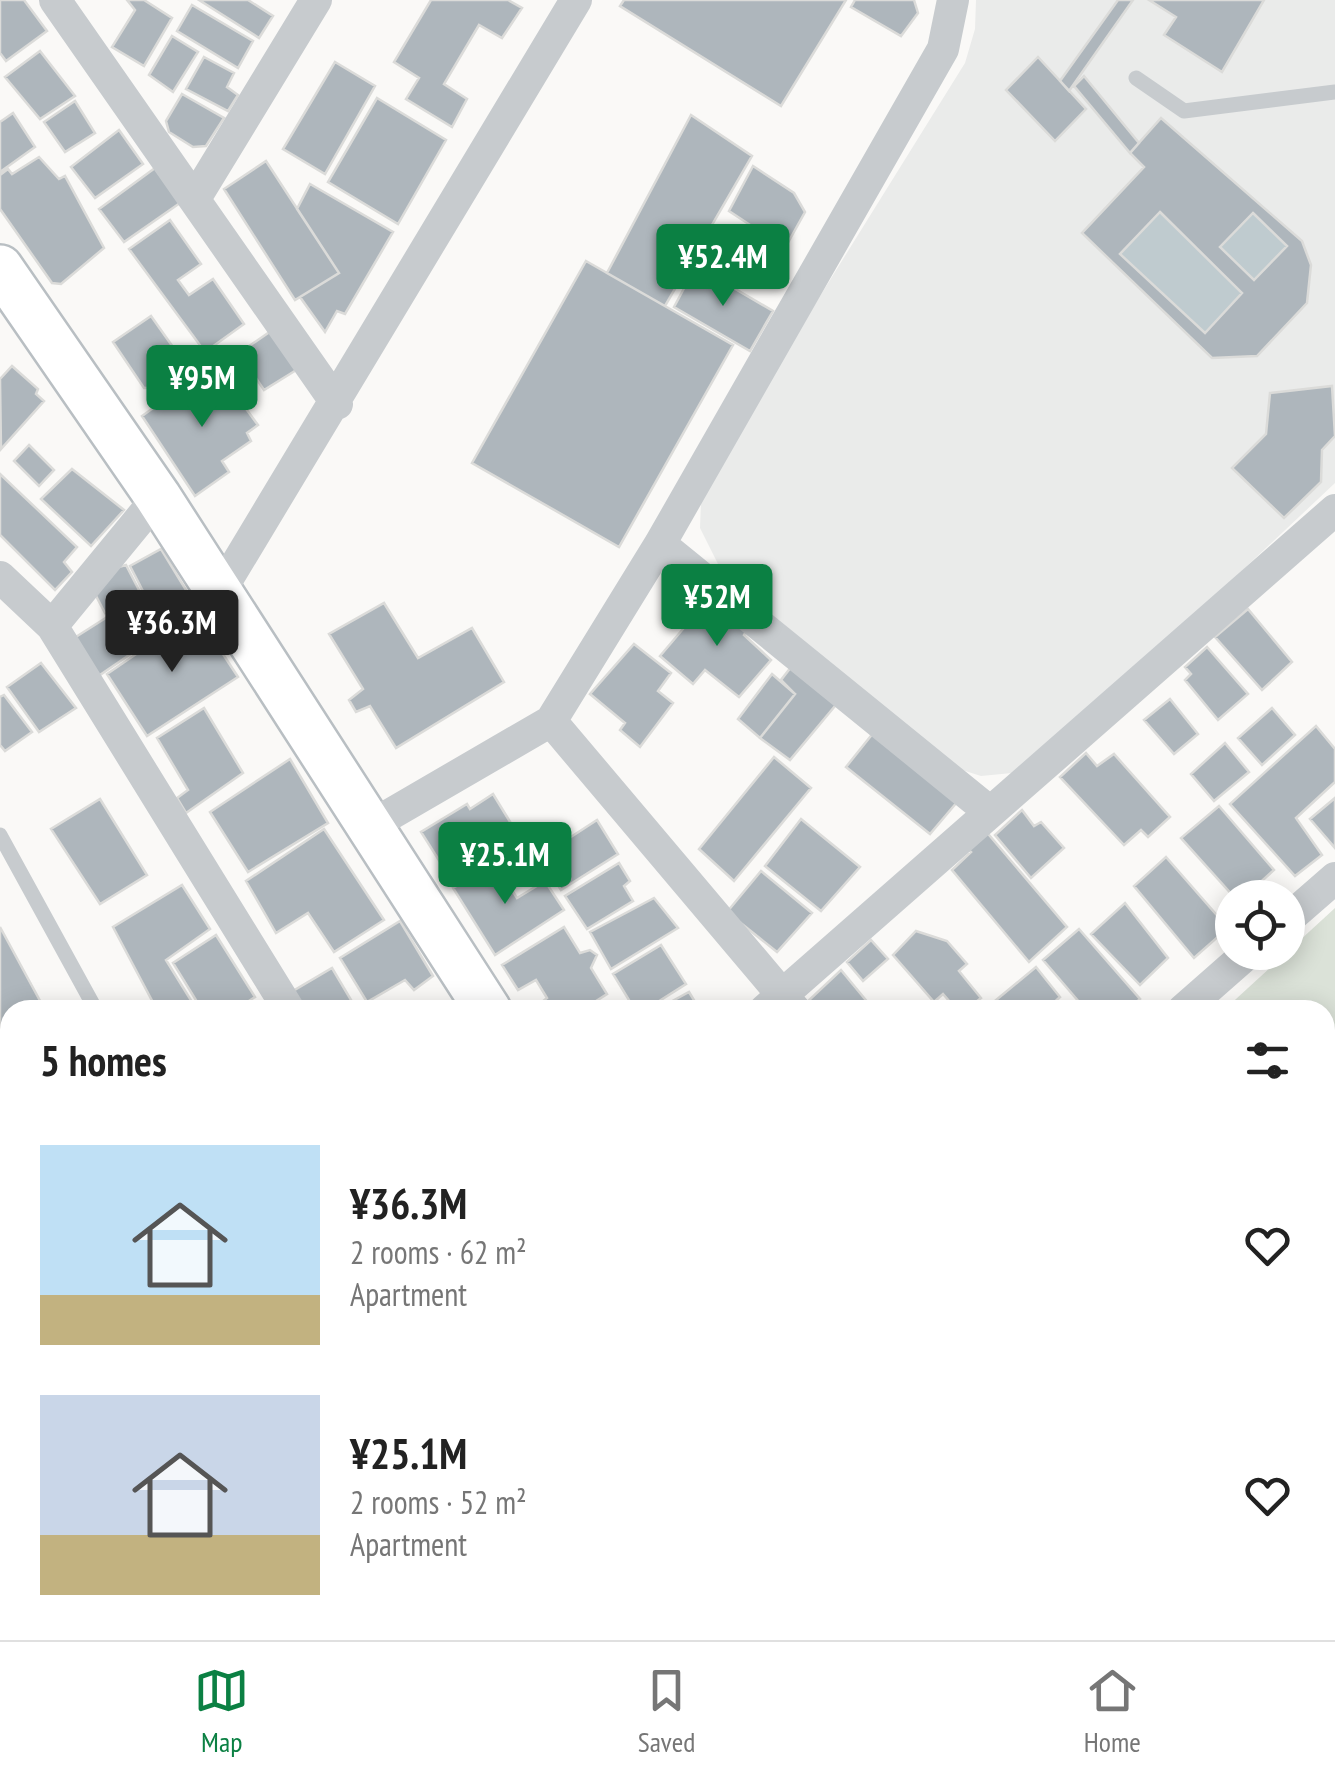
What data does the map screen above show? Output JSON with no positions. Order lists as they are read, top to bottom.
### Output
{
  "page": {
    "price": [
      "¥52.4M",
      "¥95M",
      "¥52M",
      "¥36.3M",
      "¥25.1M"
    ],
    "heading": "5 homes",
    "list": [
      {
        "name": "¥36.3M",
        "note": "2 rooms · 62 m² · Apartment"
      },
      {
        "name": "¥25.1M",
        "note": "2 rooms · 52 m² · Apartment"
      }
    ],
    "tabs": ["Map", "Saved", "Home"]
  }
}
